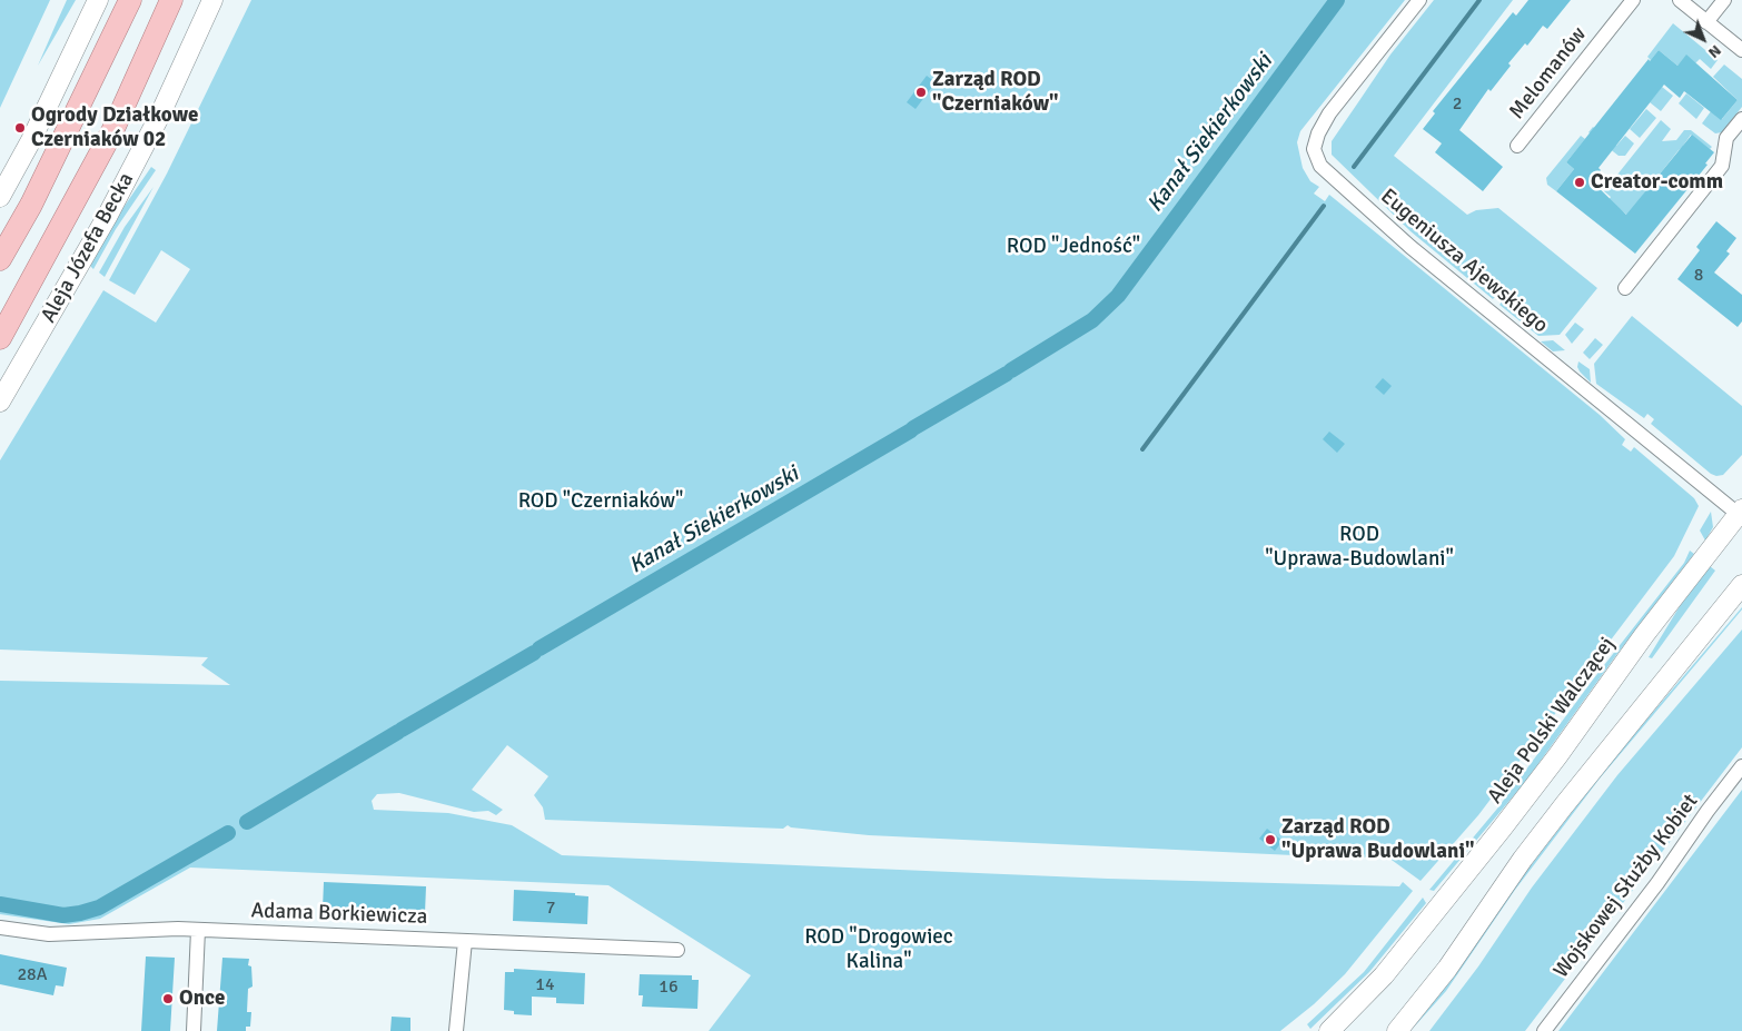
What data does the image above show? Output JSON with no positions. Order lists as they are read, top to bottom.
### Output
{
  "streets": {
    "main road": ["Aleja Józefa Becka", "Aleja Polski Walczącej"],
    "street": [
      "Melomanów",
      "Eugeniusza Ajewskiego",
      "Wojskowej Służby Kobiet",
      "Adama Borkiewicza"
    ]
  },
  "crossings": [
    ["Eugeniusza Ajewskiego", "Aleja Polski Walczącej"]
  ],
  "water": ["Kanał Siekierkowski"],
  "parks": [
    "ROD \"Jedność\"",
    "ROD \"Czerniaków\"",
    "ROD \"Uprawa-Budowlani\"",
    "ROD \"Drogowiec Kalina\""
  ],
  "places": [
    "Zarząd ROD \"Czerniaków\"",
    "Ogrody Działkowe Czerniaków 02",
    "Creator-comm",
    "Zarząd ROD \"Uprawa Budowlani\"",
    "Once"
  ],
  "house_numbers": [
    "2",
    "8",
    "7",
    "28A",
    "14",
    "16"
  ],
  "north": "bottom right"
}
